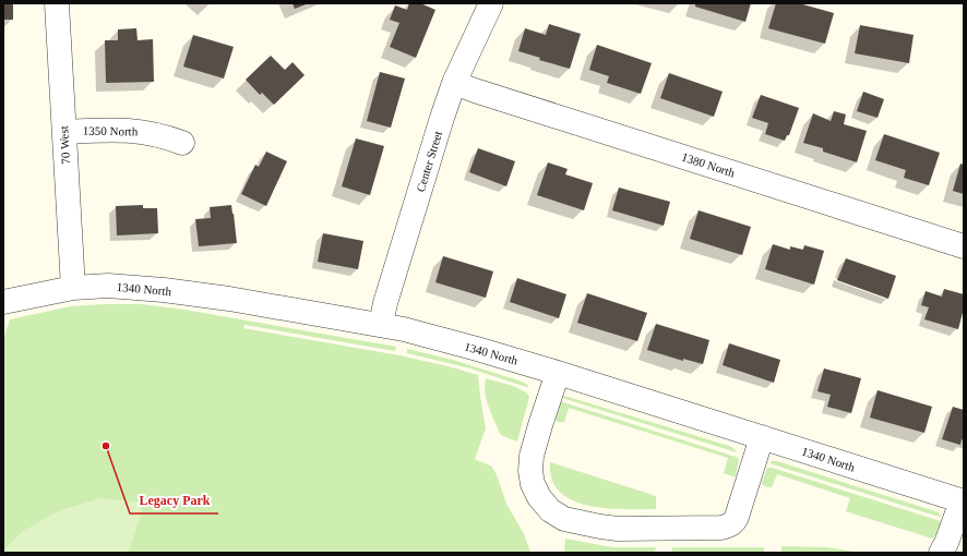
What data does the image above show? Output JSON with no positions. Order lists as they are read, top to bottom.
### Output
{
  "streets": {
    "street": [
      "1350 North",
      "70 West",
      "Center Street",
      "1380 North",
      "1340 North"
    ]
  },
  "crossings": [
    ["1350 North", "70 West"],
    ["70 West", "1340 North"],
    ["Center Street", "1380 North"],
    ["Center Street", "1340 North"]
  ],
  "places": ["Legacy Park"]
}
